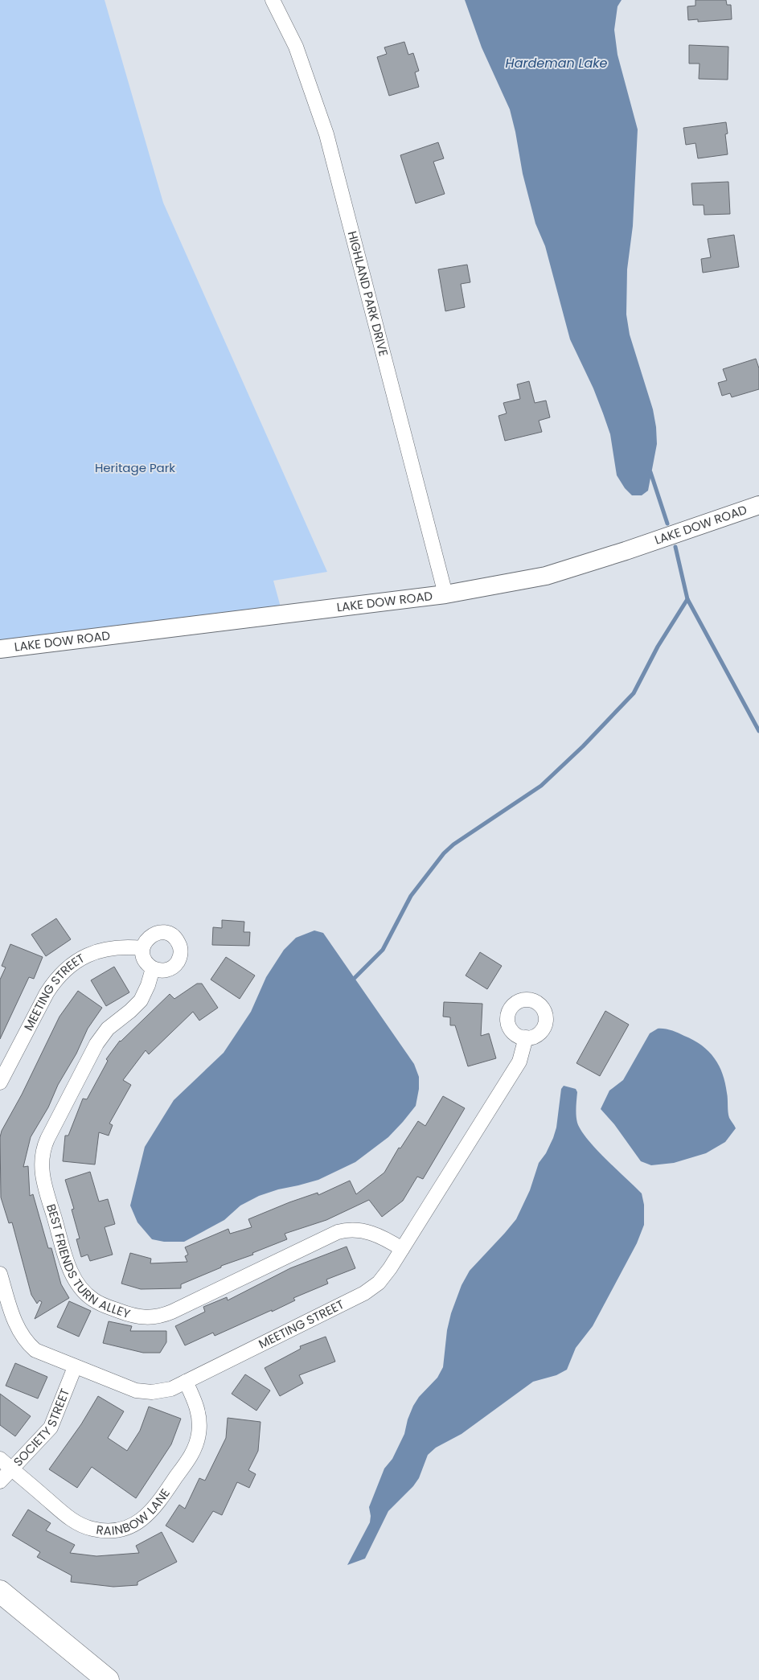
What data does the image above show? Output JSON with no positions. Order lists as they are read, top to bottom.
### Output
{
  "streets": {
    "street": [
      "HIGHLAND PARK DRIVE",
      "LAKE DOW ROAD",
      "MEETING STREET",
      "BEST FRIENDS TURN ALLEY",
      "SOCIETY STREET",
      "RAINBOW LANE"
    ]
  },
  "crossings": [
    ["HIGHLAND PARK DRIVE", "LAKE DOW ROAD"],
    ["MEETING STREET", "BEST FRIENDS TURN ALLEY"],
    ["MEETING STREET", "SOCIETY STREET"],
    ["MEETING STREET", "RAINBOW LANE"],
    ["SOCIETY STREET", "RAINBOW LANE"]
  ],
  "water": ["Hardeman Lake"],
  "parks": ["Heritage Park"]
}
